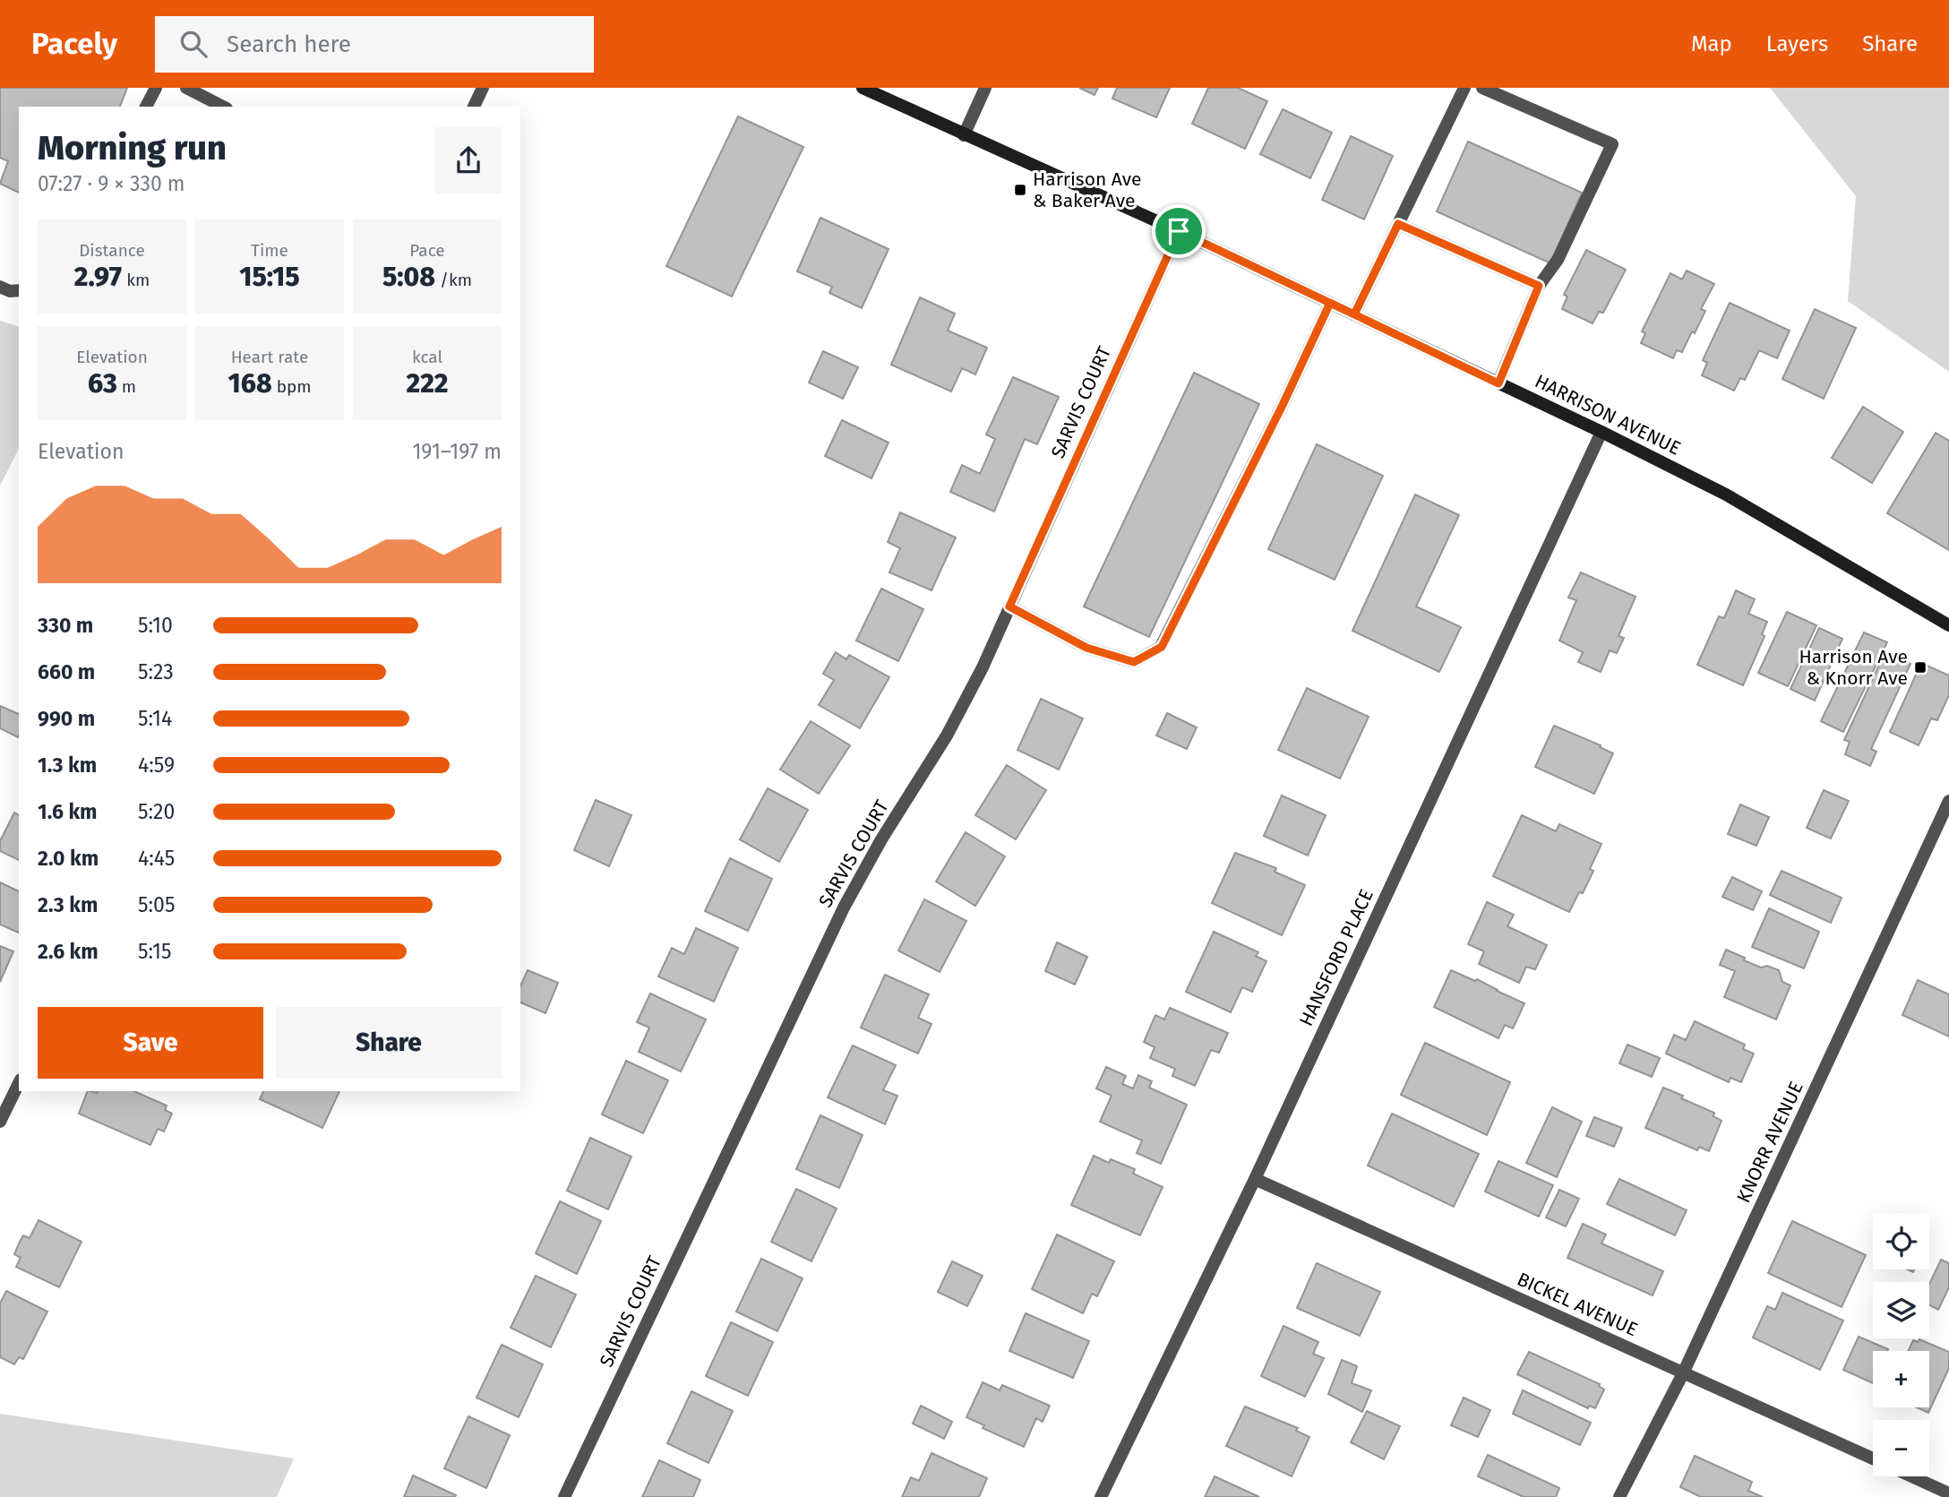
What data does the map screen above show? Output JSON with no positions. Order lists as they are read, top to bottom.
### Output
{
  "streets": {
    "main road": ["HARRISON AVENUE"],
    "street": [
      "SARVIS COURT",
      "HANSFORD PLACE",
      "KNORR AVENUE",
      "BICKEL AVENUE"
    ]
  },
  "crossings": [
    ["SARVIS COURT", "HARRISON AVENUE"],
    ["HARRISON AVENUE", "HANSFORD PLACE"],
    ["HANSFORD PLACE", "BICKEL AVENUE"],
    ["KNORR AVENUE", "BICKEL AVENUE"]
  ],
  "places": {
    "transit": ["Harrison Ave & Baker Ave", "Harrison Ave & Knorr Ave"]
  },
  "page": {
    "header": "Pacely",
    "search": "Search here",
    "nav": ["Map", "Layers", "Share"],
    "heading": ["Morning run", "07:27 · 9 × 330 m"],
    "stats": [
      ["Distance", "2.97 km"],
      ["Time", "15:15"],
      ["Pace", "5:08 /km"],
      ["Elevation", "63 m"],
      ["Heart rate", "168 bpm"],
      ["kcal", "222"]
    ],
    "chart": ["Elevation", "191–197 m"],
    "list": [
      {
        "name": "330 m",
        "note": "5:10"
      },
      {
        "name": "660 m",
        "note": "5:23"
      },
      {
        "name": "990 m",
        "note": "5:14"
      },
      {
        "name": "1.3 km",
        "note": "4:59"
      },
      {
        "name": "1.6 km",
        "note": "5:20"
      },
      {
        "name": "2.0 km",
        "note": "4:45"
      },
      {
        "name": "2.3 km",
        "note": "5:05"
      },
      {
        "name": "2.6 km",
        "note": "5:15"
      }
    ],
    "buttons": ["Save", "Share"],
    "map_buttons": ["+", "−"]
  }
}
